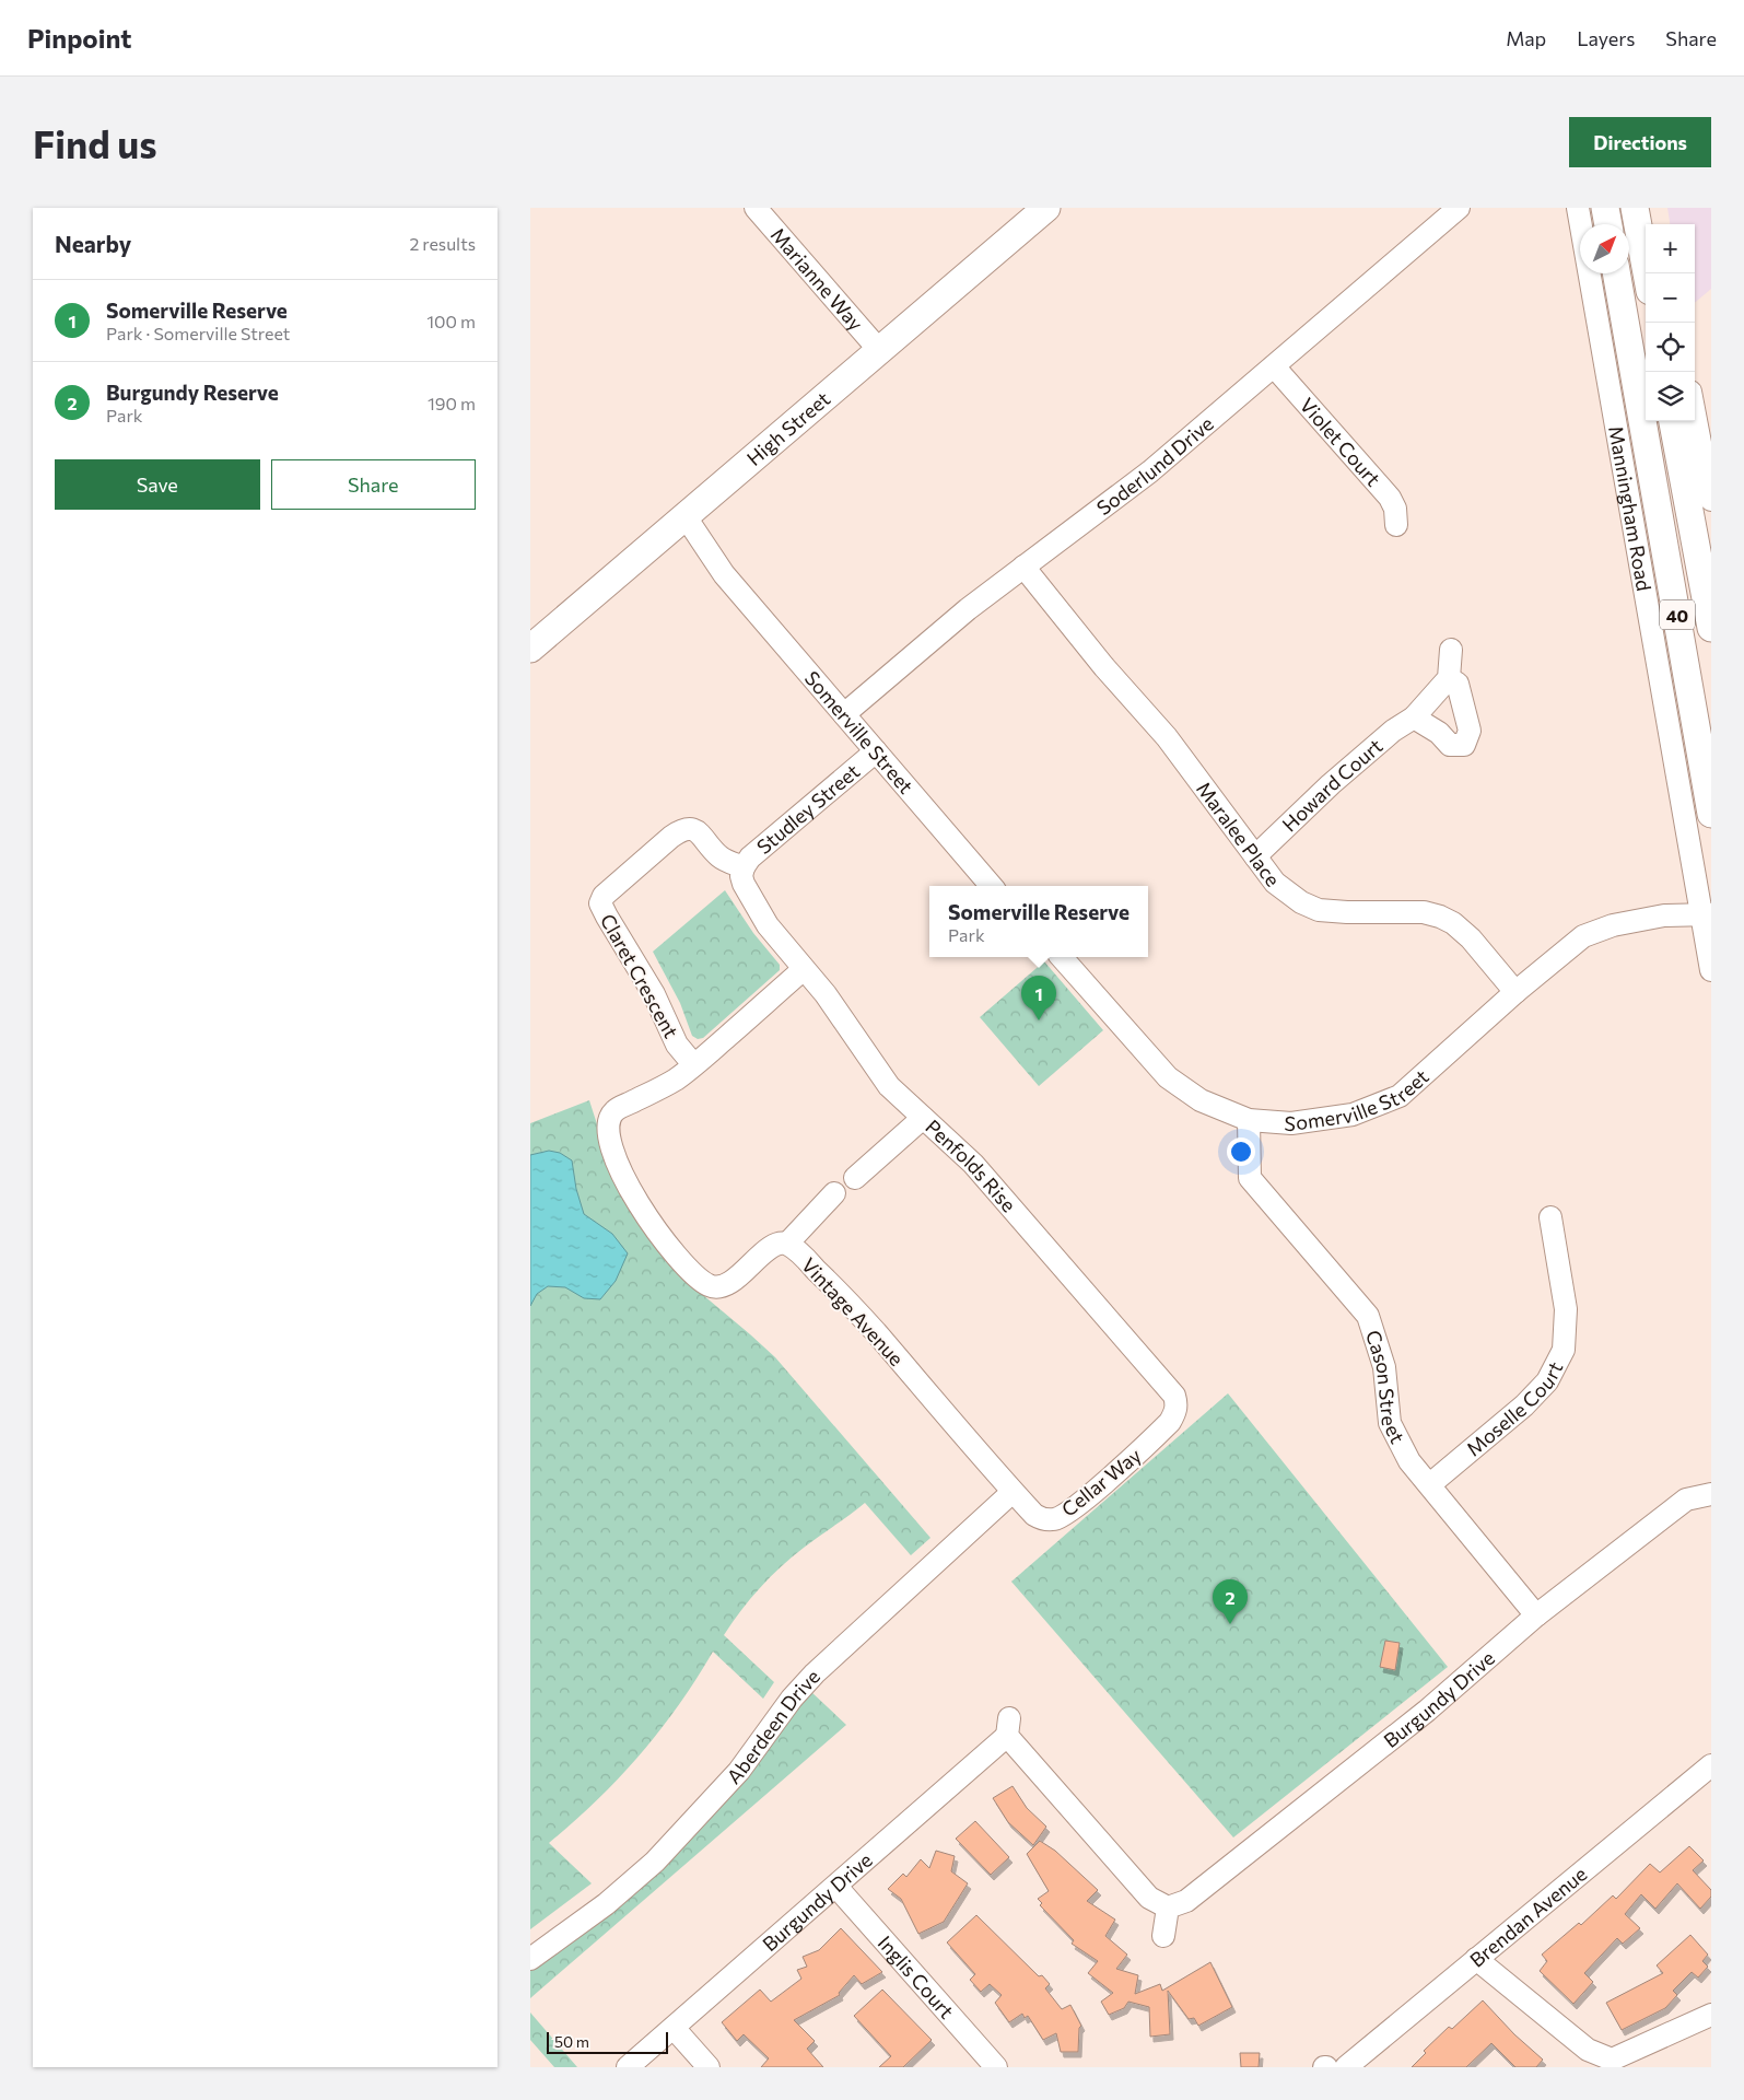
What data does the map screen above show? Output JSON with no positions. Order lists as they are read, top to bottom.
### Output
{
  "streets": {
    "main road": ["High Street", "Manningham Road", "40"],
    "street": [
      "Marianne Way",
      "Violet Court",
      "Soderlund Drive",
      "Somerville Street",
      "Howard Court",
      "Studley Street",
      "Maralee Place",
      "Claret Crescent",
      "Penfolds Rise",
      "Vintage Avenue",
      "Cason Street",
      "Moselle Court",
      "Cellar Way",
      "Burgundy Drive",
      "Aberdeen Drive",
      "Brendan Avenue",
      "Inglis Court"
    ]
  },
  "crossings": [
    ["Marianne Way", "High Street"],
    ["High Street", "Somerville Street"],
    ["Violet Court", "Soderlund Drive"],
    ["Soderlund Drive", "Somerville Street"],
    ["Soderlund Drive", "Maralee Place"],
    ["Manningham Road", "Somerville Street"],
    ["Somerville Street", "Studley Street"],
    ["Somerville Street", "Maralee Place"],
    ["Somerville Street", "Cason Street"],
    ["Howard Court", "Maralee Place"],
    ["Studley Street", "Claret Crescent"],
    ["Studley Street", "Penfolds Rise"],
    ["Claret Crescent", "Penfolds Rise"],
    ["Claret Crescent", "Vintage Avenue"],
    ["Penfolds Rise", "Vintage Avenue"],
    ["Penfolds Rise", "Cellar Way"],
    ["Vintage Avenue", "Cellar Way"],
    ["Vintage Avenue", "Aberdeen Drive"],
    ["Cason Street", "Moselle Court"],
    ["Cason Street", "Burgundy Drive"],
    ["Cellar Way", "Aberdeen Drive"],
    ["Burgundy Drive", "Inglis Court"]
  ],
  "scale_bar": "50 m",
  "north": "top right",
  "page": {
    "header": "Pinpoint",
    "nav": ["Map", "Layers", "Share"],
    "buttons": [
      "Directions",
      ["Save", "Share"]
    ],
    "title": "Find us",
    "heading": ["Nearby", "2 results"],
    "map_buttons": ["+", "−"],
    "list": [
      {
        "mark": "1",
        "name": "Somerville Reserve",
        "note": "Park · Somerville Street",
        "value": "100 m"
      },
      {
        "mark": "2",
        "name": "Burgundy Reserve",
        "note": "Park",
        "value": "190 m"
      }
    ],
    "popup": ["Somerville Reserve", "Park"],
    "pins": ["1", "2"],
    "scale": "50 m"
  }
}
